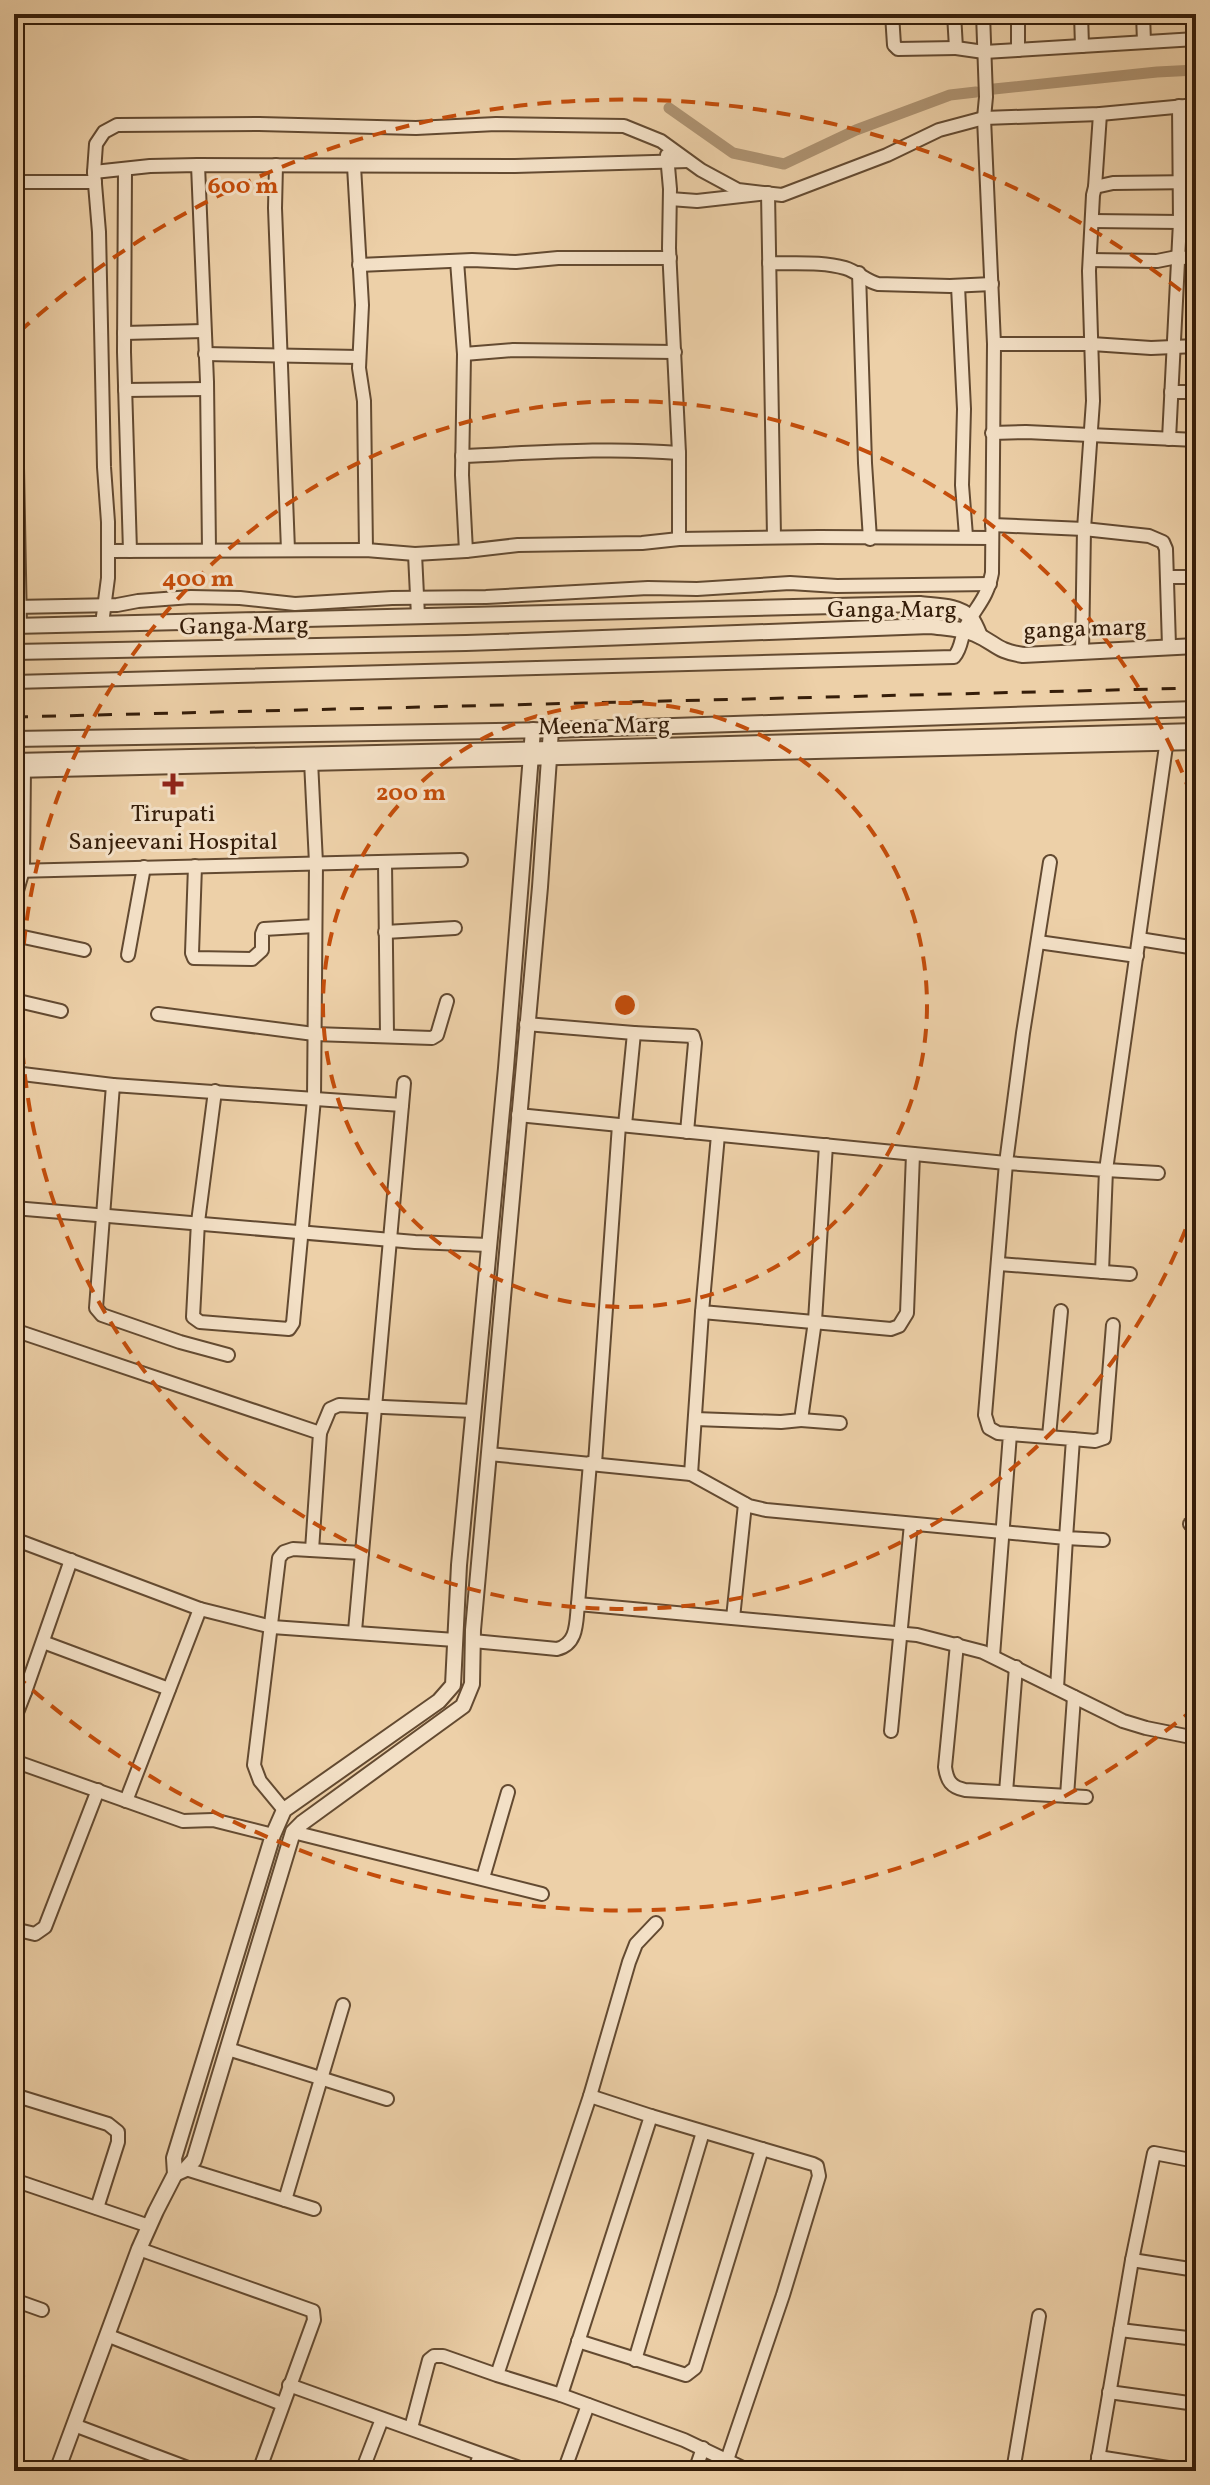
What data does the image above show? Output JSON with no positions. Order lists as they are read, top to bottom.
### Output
{
  "streets": {
    "street": ["Ganga Marg", "ganga marg", "Meena Marg"]
  },
  "crossings": [
    ["Ganga Marg", "ganga marg"]
  ],
  "places": {
    "health": ["Tirupati Sanjeevani Hospital"]
  },
  "rings": ["600 m", "400 m", "200 m"]
}
